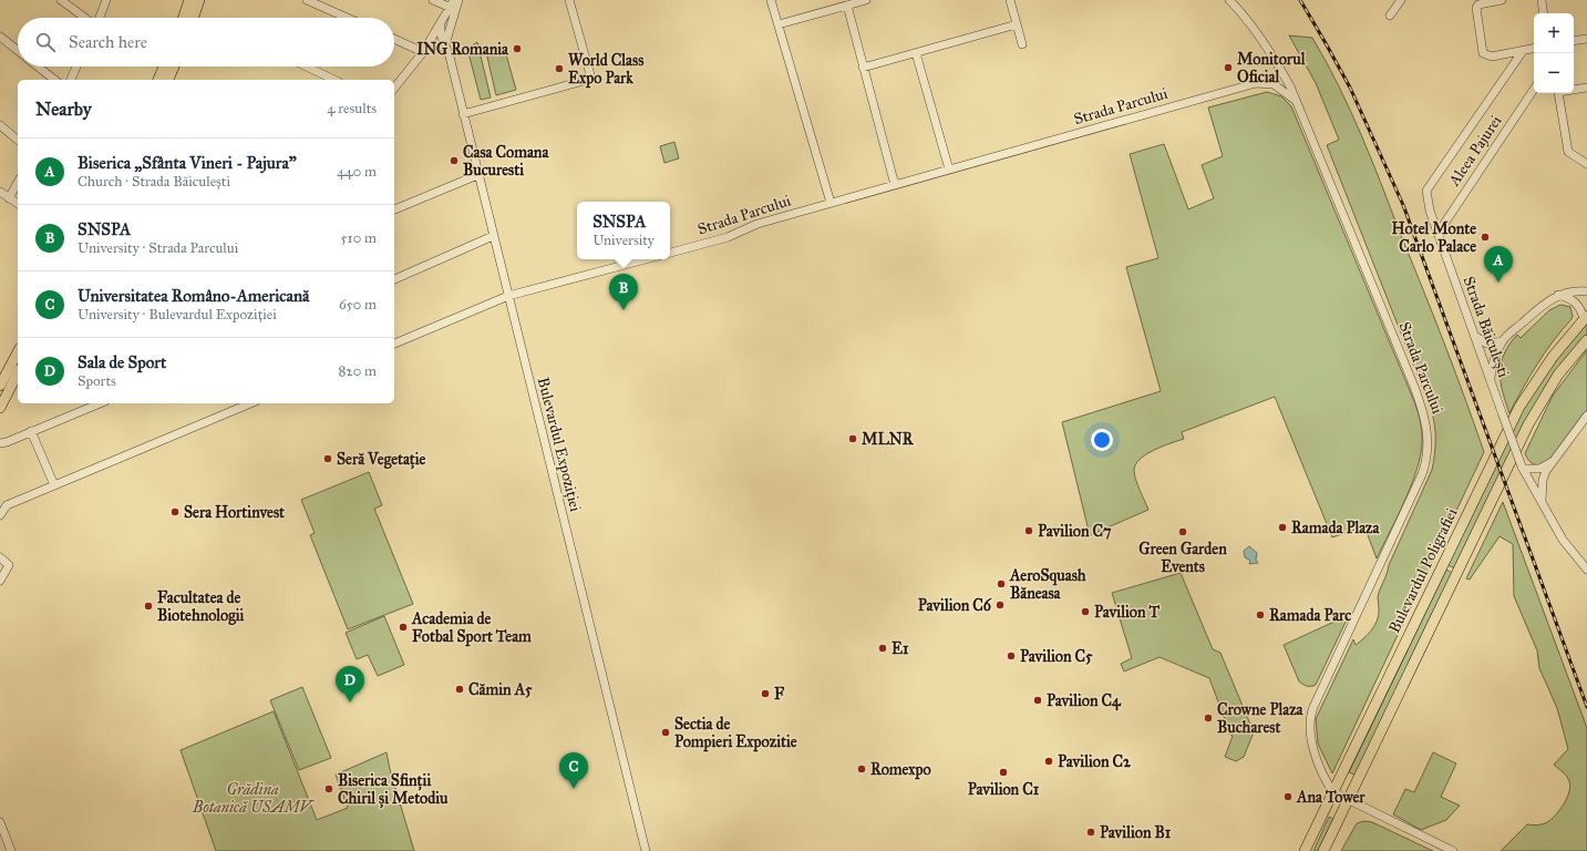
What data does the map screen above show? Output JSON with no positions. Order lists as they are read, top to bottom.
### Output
{
  "streets": {
    "main road": ["Bulevardul Poligrafiei"],
    "street": [
      "Strada Parcului",
      "Aleea Pajurei",
      "Strada Băiculești",
      "Bulevardul Expoziției"
    ]
  },
  "crossings": [
    ["Strada Parcului", "Bulevardul Poligrafiei"],
    ["Aleea Pajurei", "Strada Băiculești"]
  ],
  "parks": ["Grădina Botanică USAMV"],
  "places": [
    "ING Romania",
    "Monitorul Oficial",
    "World Class Expo Park",
    "Casa Comana Bucuresti",
    "Hotel Monte Carlo Palace",
    "MLNR",
    "Seră Vegetație",
    "Sera Hortinvest",
    "Ramada Plaza",
    "Pavilion C7",
    "Green Garden Events",
    "AeroSquash Băneasa",
    "Pavilion C6",
    "Facultatea de Biotehnologii",
    "Pavilion T",
    "Ramada Parc",
    "Academia de Fotbal Sport Team",
    "E1",
    "Pavilion C5",
    "Cămin A5",
    "F",
    "Pavilion C4",
    "Crowne Plaza Bucharest",
    "Sectia de Pompieri Expozitie",
    "Pavilion C2",
    "Romexpo",
    "Pavilion C1",
    "Biserica Sfinții Chiril și Metodiu",
    "Ana Tower",
    "Pavilion B1"
  ],
  "page": {
    "map_buttons": ["+", "−"],
    "search": "Search here",
    "heading": ["Nearby", "4 results"],
    "list": [
      {
        "mark": "A",
        "name": "Biserica „Sfânta Vineri - Pajura”",
        "note": "Church · Strada Băiculești",
        "value": "440 m"
      },
      {
        "mark": "B",
        "name": "SNSPA",
        "note": "University · Strada Parcului",
        "value": "510 m"
      },
      {
        "mark": "C",
        "name": "Universitatea Româno-Americană",
        "note": "University · Bulevardul Expoziției",
        "value": "650 m"
      },
      {
        "mark": "D",
        "name": "Sala de Sport",
        "note": "Sports",
        "value": "820 m"
      }
    ],
    "popup": ["SNSPA", "University"],
    "pins": [
      "A",
      "B",
      "D",
      "C"
    ]
  }
}
